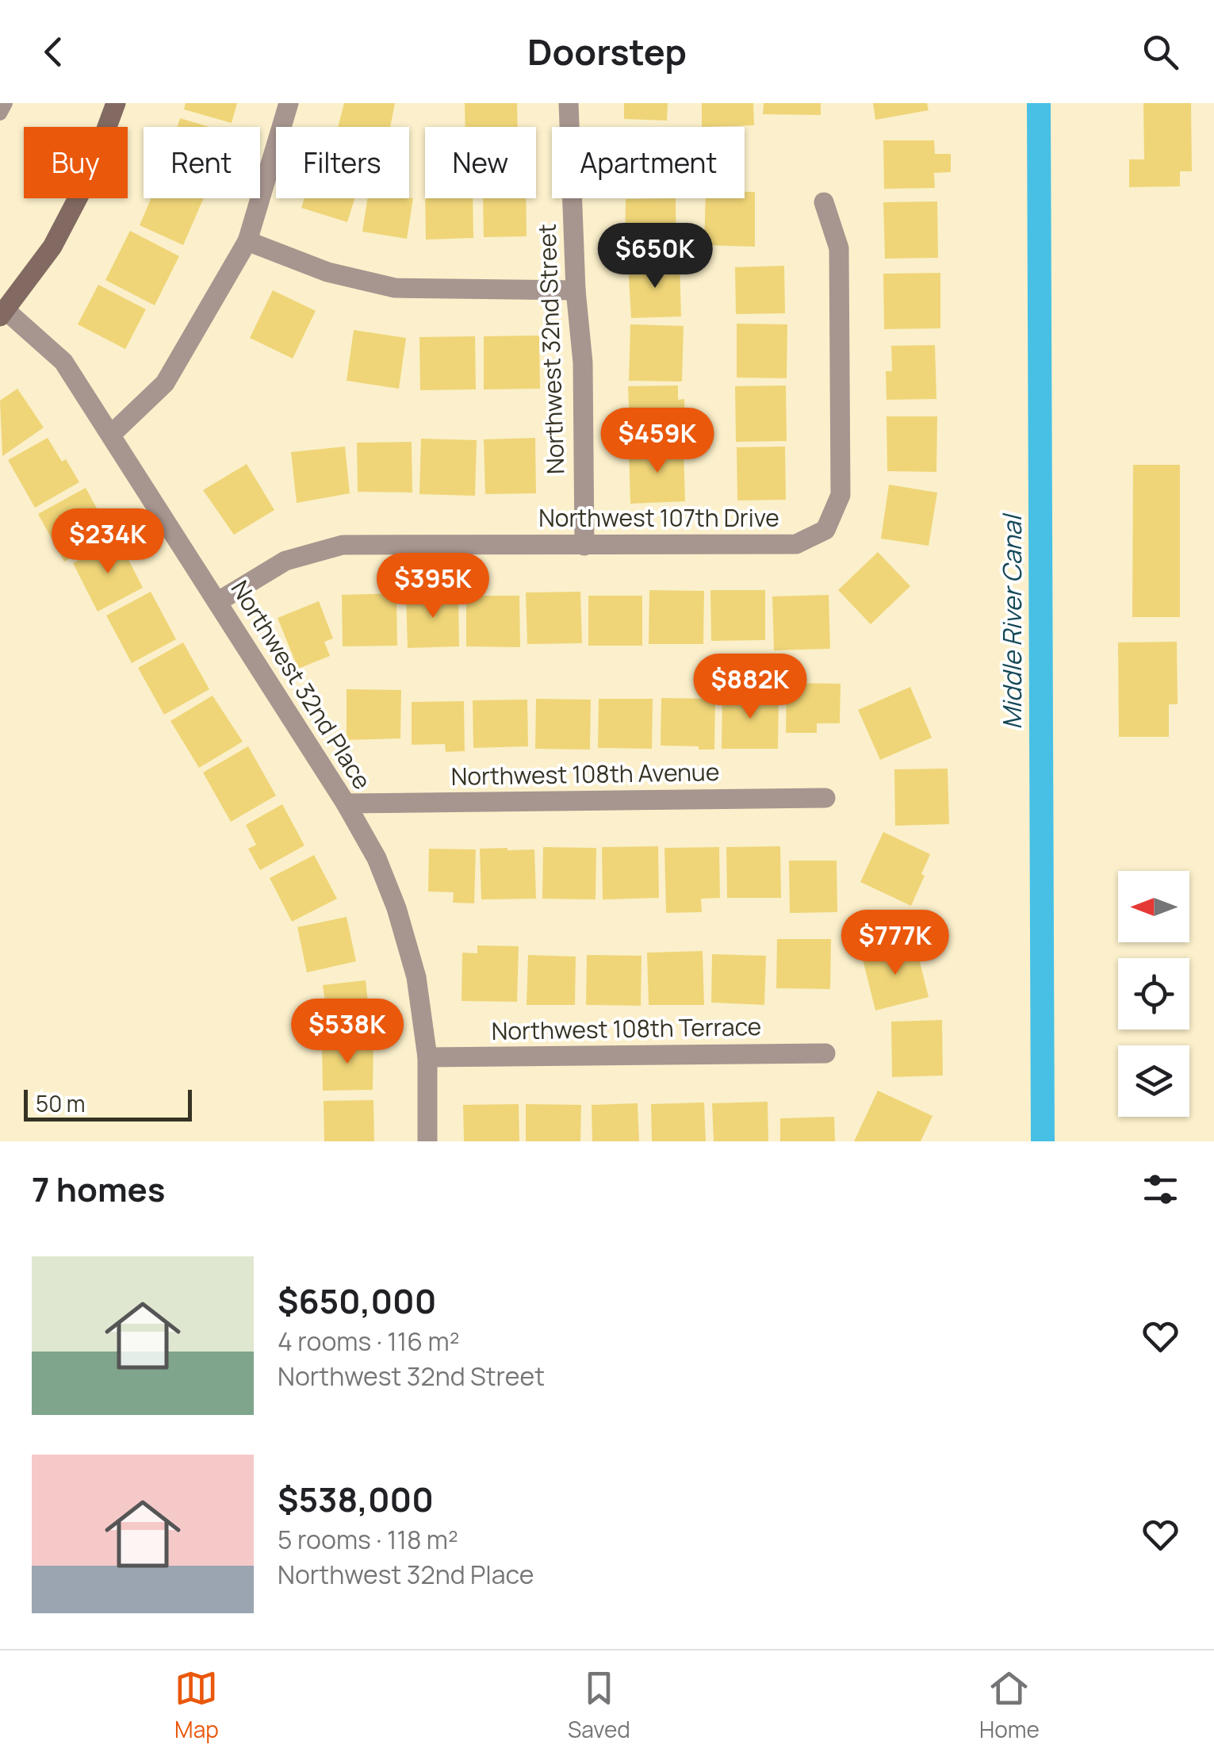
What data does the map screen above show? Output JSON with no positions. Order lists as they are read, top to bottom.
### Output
{
  "streets": {
    "street": [
      "Northwest 32nd Street",
      "Northwest 107th Drive",
      "Northwest 32nd Place",
      "Northwest 108th Avenue",
      "Northwest 108th Terrace"
    ]
  },
  "crossings": [
    ["Northwest 32nd Street", "Northwest 107th Drive"],
    ["Northwest 107th Drive", "Northwest 32nd Place"],
    ["Northwest 32nd Place", "Northwest 108th Avenue"],
    ["Northwest 32nd Place", "Northwest 108th Terrace"]
  ],
  "water": ["Middle River Canal"],
  "scale_bar": "50 m",
  "north": "left",
  "page": {
    "header": "Doorstep",
    "chip": [
      "Buy",
      "Rent",
      "Filters",
      "New",
      "Apartment"
    ],
    "price": [
      "$650K",
      "$459K",
      "$234K",
      "$395K",
      "$882K",
      "$777K",
      "$538K"
    ],
    "scale": "50 m",
    "heading": "7 homes",
    "list": [
      {
        "name": "$650,000",
        "note": "4 rooms · 116 m² · Northwest 32nd Street"
      },
      {
        "name": "$538,000",
        "note": "5 rooms · 118 m² · Northwest 32nd Place"
      }
    ],
    "tabs": ["Map", "Saved", "Home"]
  }
}
